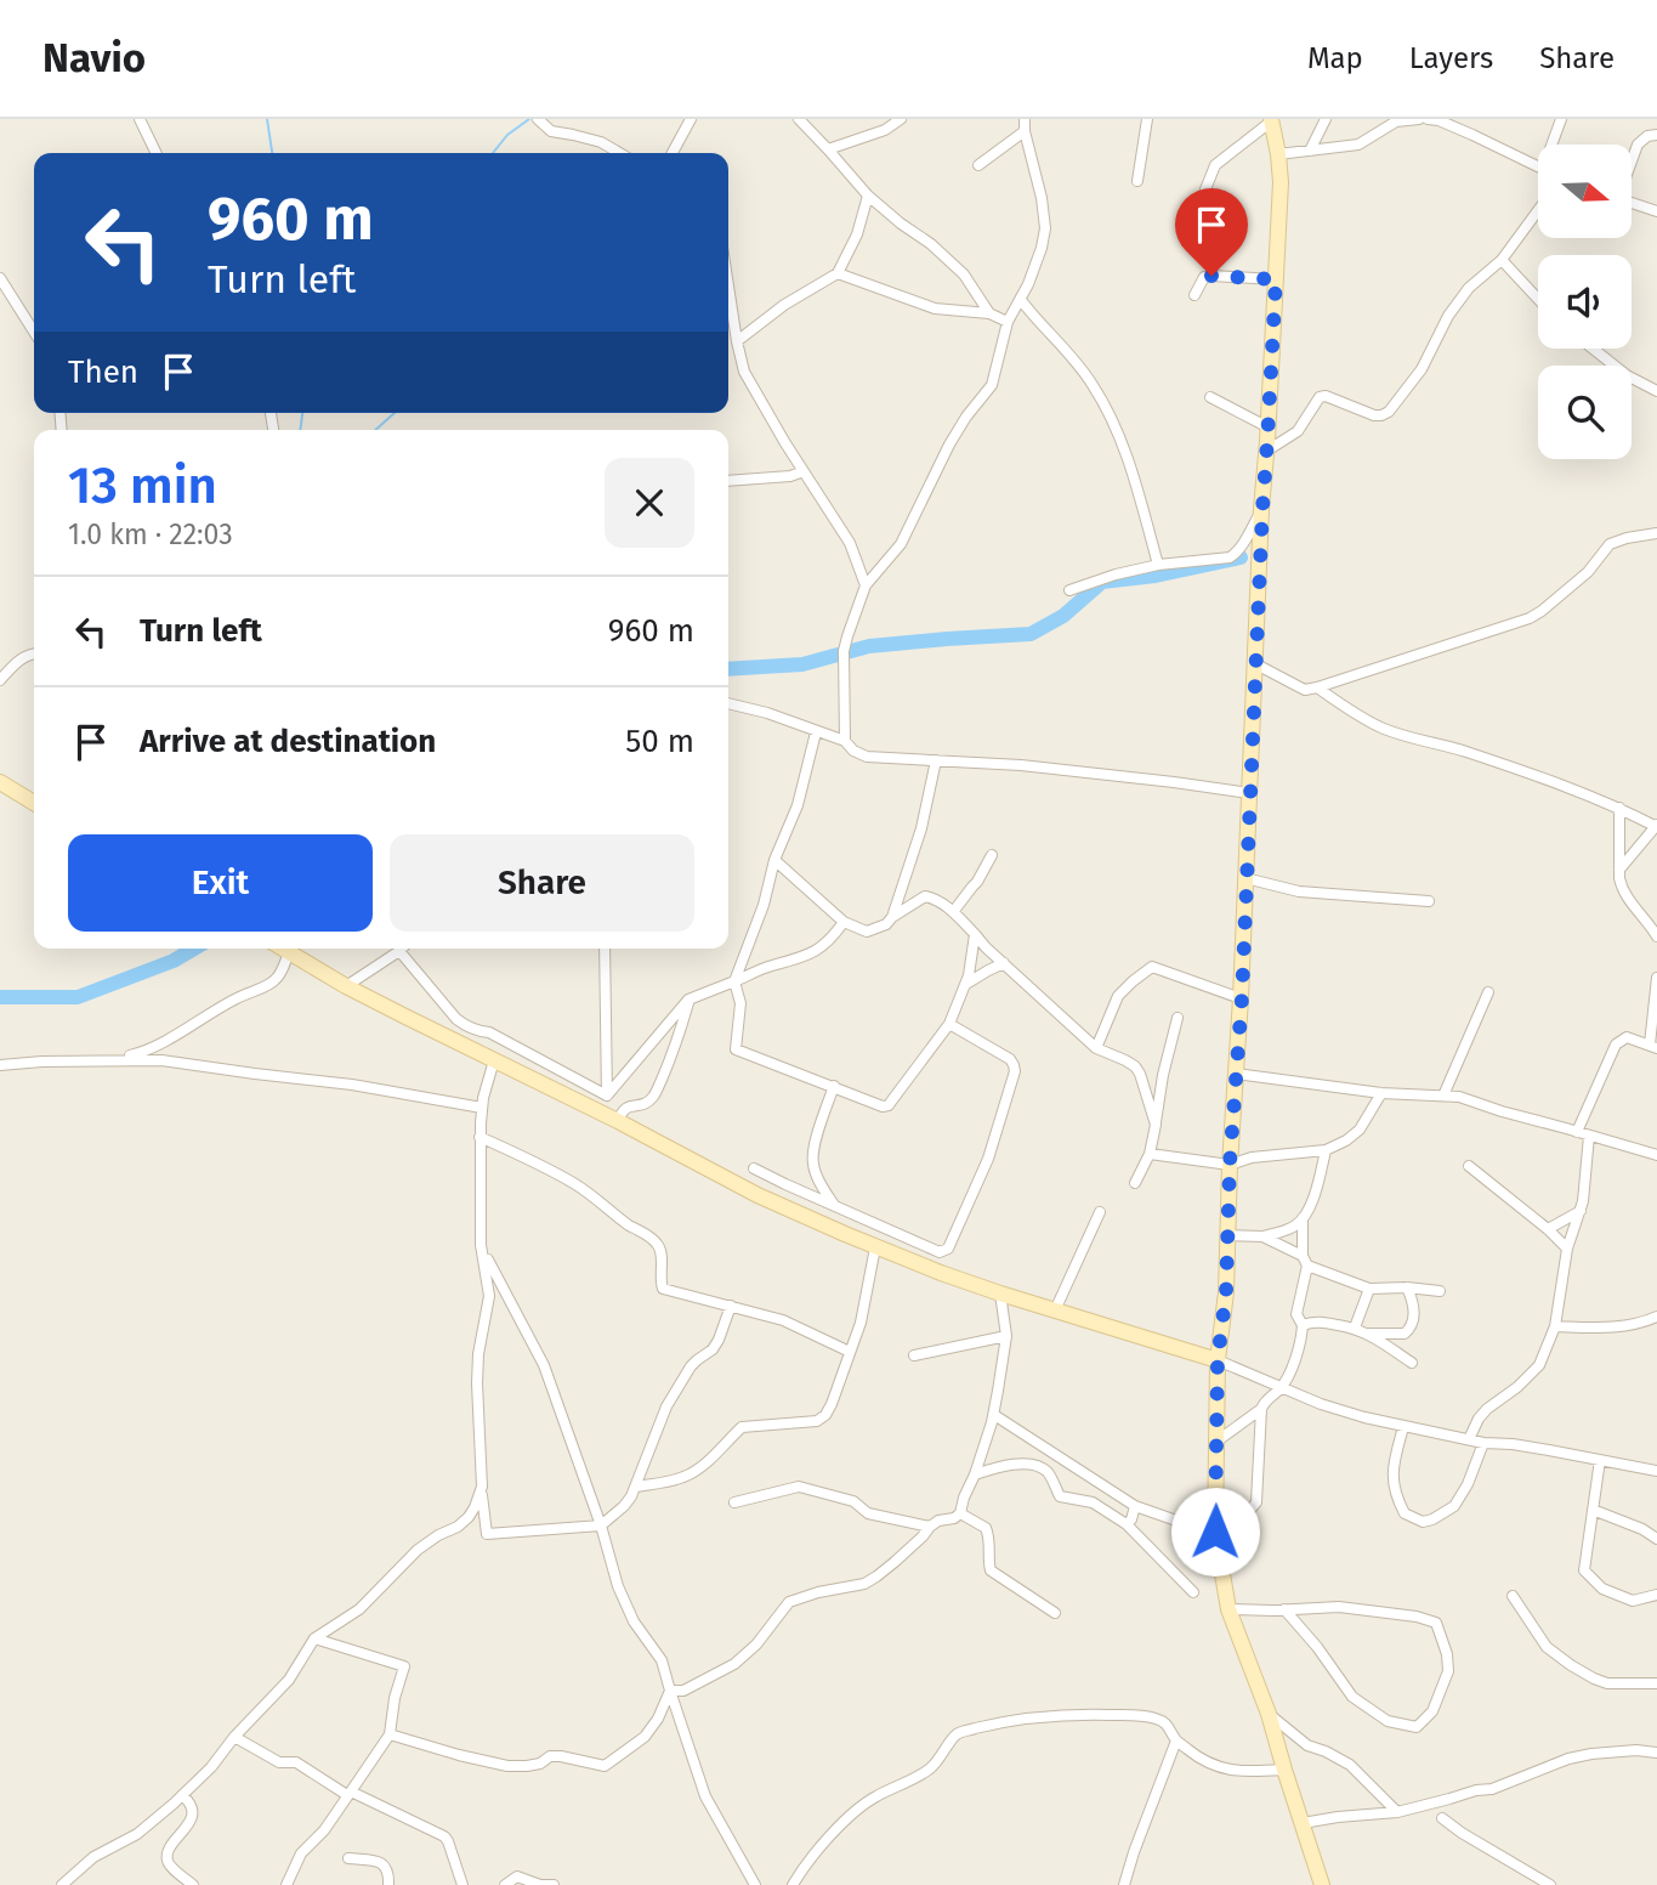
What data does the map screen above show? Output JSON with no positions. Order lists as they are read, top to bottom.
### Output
{
  "north": "right",
  "page": {
    "header": "Navio",
    "nav": ["Map", "Layers", "Share"],
    "turn": ["960 m", "Turn left"],
    "then": "Then",
    "heading": ["13 min", "1.0 km · 22:03"],
    "list": [
      {
        "name": "Turn left",
        "value": "960 m"
      },
      {
        "name": "Arrive at destination",
        "value": "50 m"
      }
    ],
    "buttons": ["Exit", "Share"]
  }
}
